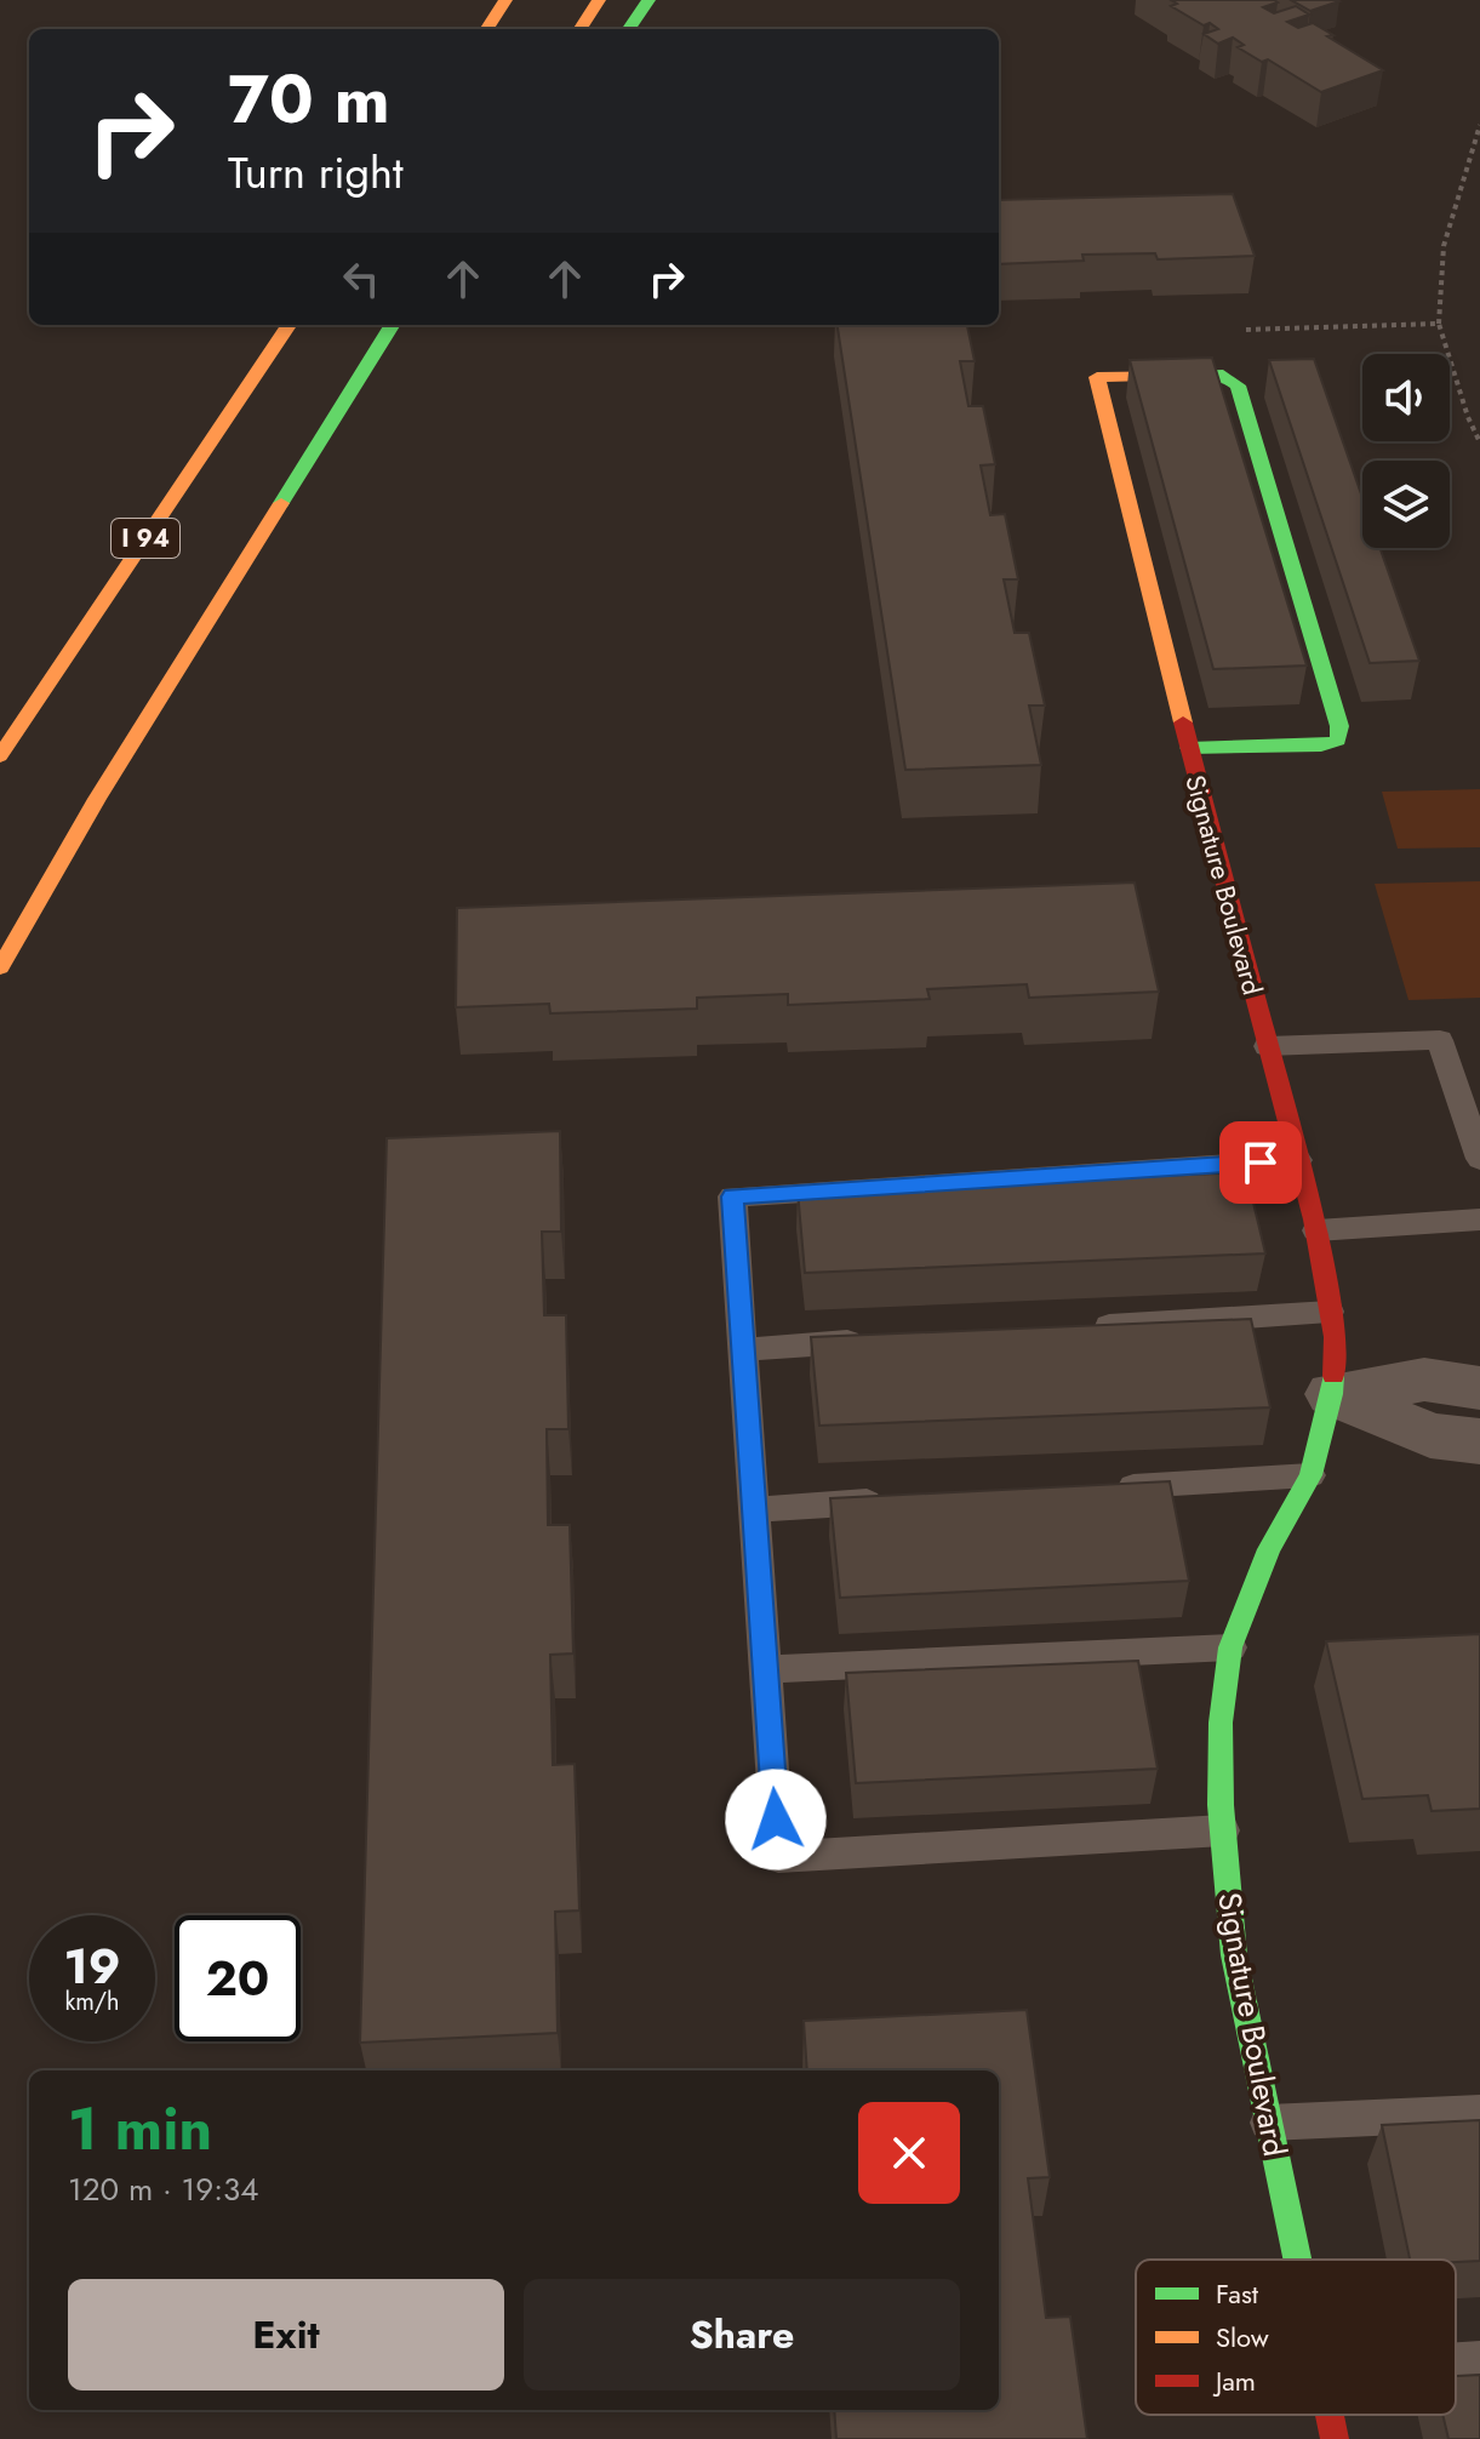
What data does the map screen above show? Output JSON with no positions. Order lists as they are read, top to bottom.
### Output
{
  "streets": {
    "main road": ["I 94", "Signature Boulevard"]
  },
  "legend": ["Fast", "Slow", "Jam"],
  "page": {
    "turn": ["70 m", "Turn right"],
    "speed": "19 km/h",
    "limit": "20",
    "heading": ["1 min", "120 m · 19:34"],
    "buttons": ["Exit", "Share"]
  }
}
